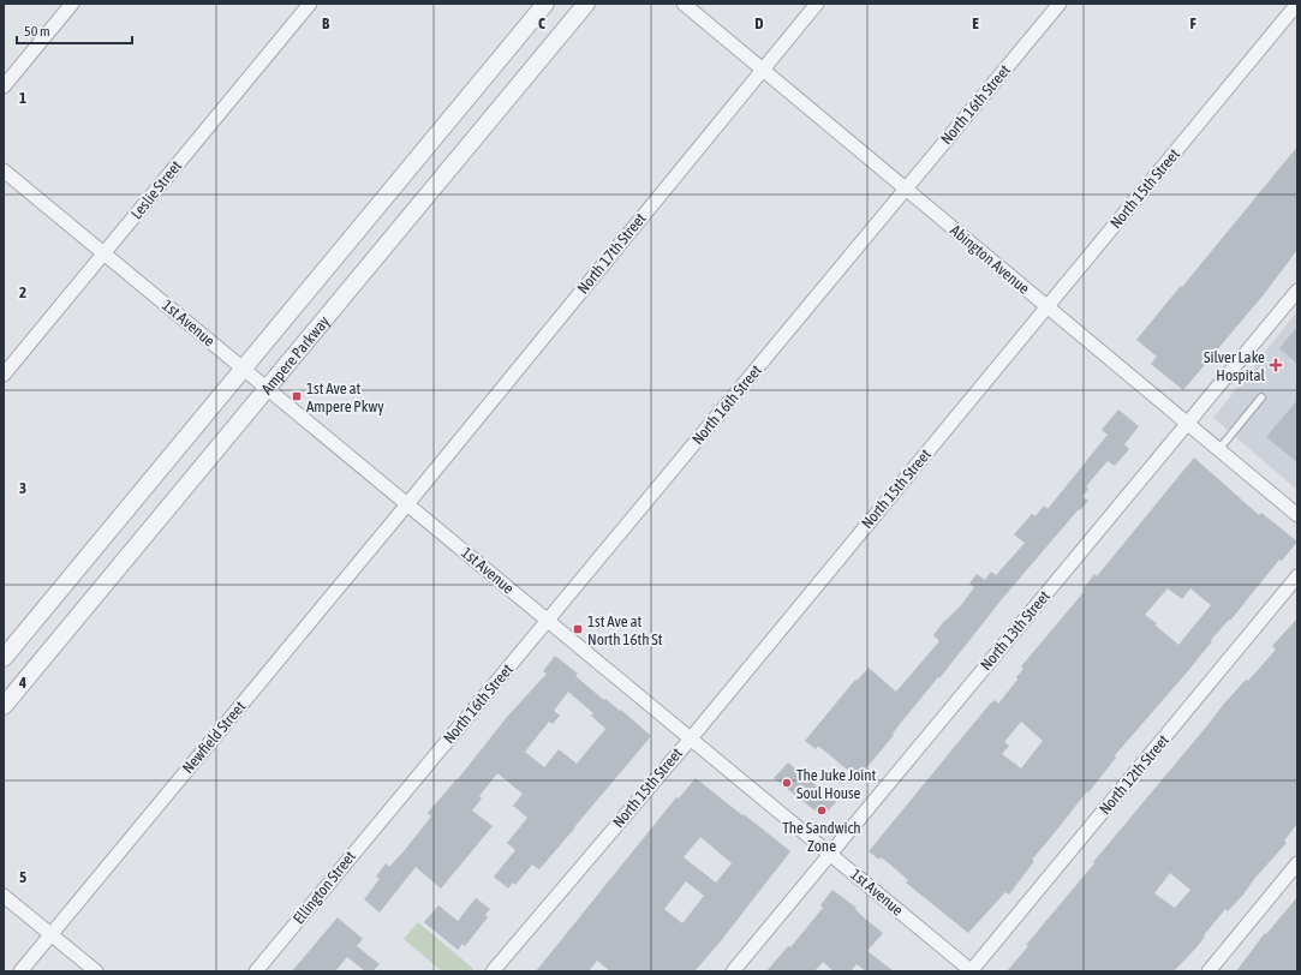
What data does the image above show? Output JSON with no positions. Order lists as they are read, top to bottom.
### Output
{
  "streets": {
    "street": [
      "North 16th Street",
      "North 15th Street",
      "Leslie Street",
      "North 17th Street",
      "Abington Avenue",
      "1st Avenue",
      "Ampere Parkway",
      "North 13th Street",
      "Newfield Street",
      "North 12th Street",
      "Ellington Street"
    ]
  },
  "crossings": [
    ["North 16th Street", "Abington Avenue"],
    ["North 16th Street", "1st Avenue"],
    ["North 16th Street", "Ellington Street"],
    ["North 15th Street", "Abington Avenue"],
    ["North 15th Street", "1st Avenue"],
    ["Leslie Street", "1st Avenue"],
    ["North 17th Street", "Abington Avenue"],
    ["North 17th Street", "1st Avenue"],
    ["North 17th Street", "Newfield Street"],
    ["Abington Avenue", "North 13th Street"],
    ["1st Avenue", "Ampere Parkway"],
    ["1st Avenue", "North 13th Street"],
    ["1st Avenue", "Newfield Street"],
    ["1st Avenue", "North 12th Street"]
  ],
  "places": {
    "health": ["Silver Lake Hospital"],
    "transit": ["1st Ave at Ampere Pkwy", "1st Ave at North 16th St"],
    "other": ["The Juke Joint Soul House", "The Sandwich Zone"]
  },
  "scale_bar": "50 m",
  "grid": {
    "columns": [
      "B",
      "C",
      "D",
      "E",
      "F"
    ],
    "rows": [
      "1",
      "2",
      "3",
      "4",
      "5"
    ]
  }
}
